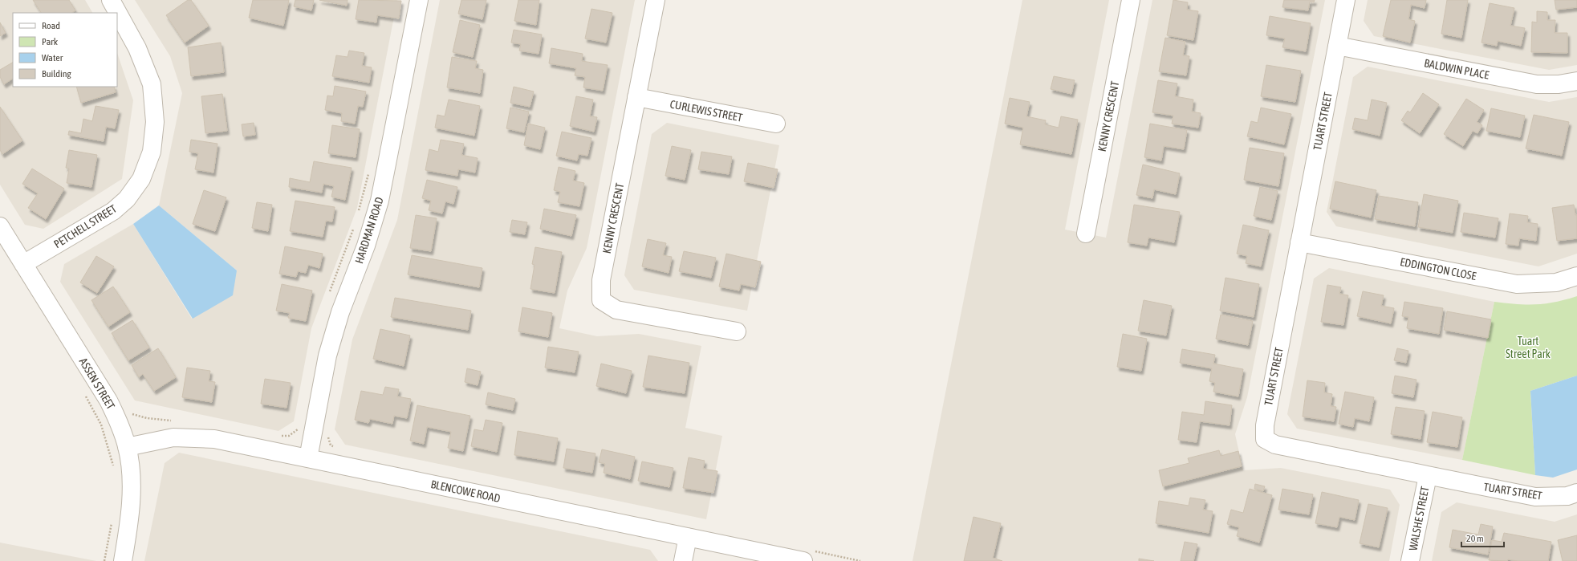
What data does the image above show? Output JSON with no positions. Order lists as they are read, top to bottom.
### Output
{
  "streets": {
    "street": [
      "BALDWIN PLACE",
      "CURLEWIS STREET",
      "KENNY CRESCENT",
      "TUART STREET",
      "PETCHELL STREET",
      "HARDMAN ROAD",
      "EDDINGTON CLOSE",
      "ASSEN STREET",
      "BLENCOWE ROAD",
      "WALSHE STREET"
    ]
  },
  "crossings": [
    ["BALDWIN PLACE", "TUART STREET"],
    ["CURLEWIS STREET", "KENNY CRESCENT"],
    ["TUART STREET", "EDDINGTON CLOSE"],
    ["TUART STREET", "WALSHE STREET"],
    ["PETCHELL STREET", "ASSEN STREET"],
    ["HARDMAN ROAD", "BLENCOWE ROAD"],
    ["ASSEN STREET", "BLENCOWE ROAD"]
  ],
  "parks": ["Tuart Street Park"],
  "legend": [
    "Road",
    "Park",
    "Water",
    "Building"
  ],
  "scale_bar": "20 m"
}
